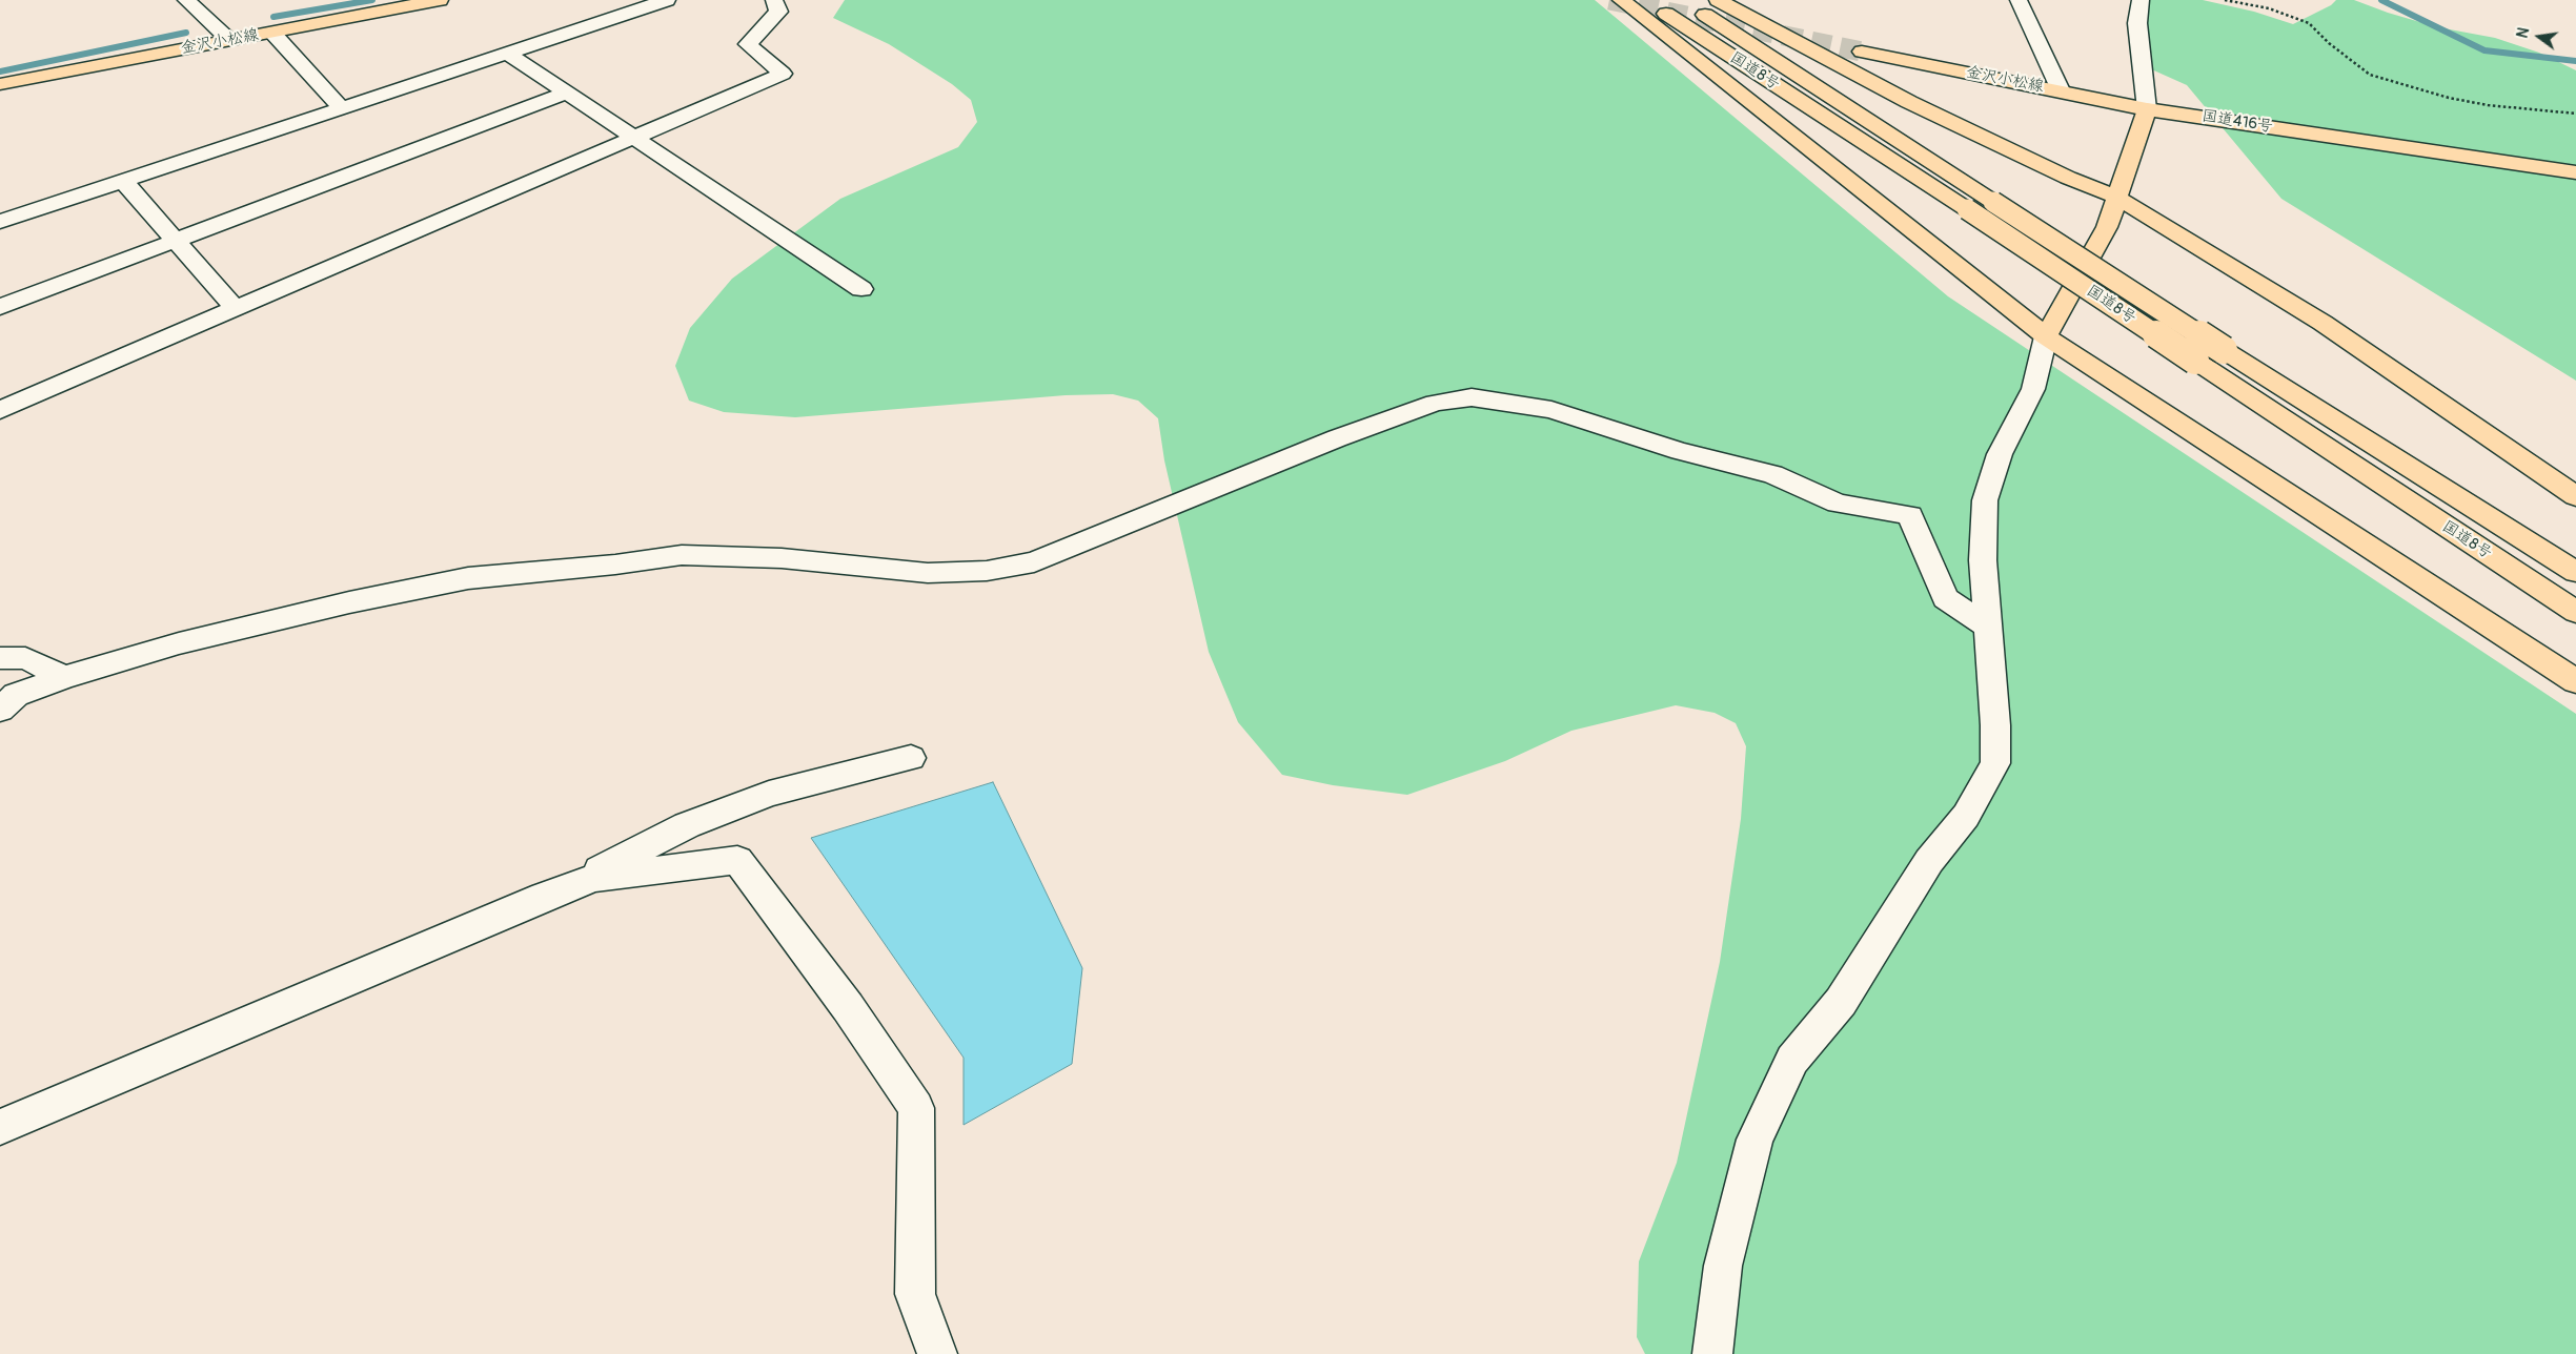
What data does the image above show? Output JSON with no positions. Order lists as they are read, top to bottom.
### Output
{
  "streets": {
    "main road": ["金沢小松線", "国道8号", "国道416号"]
  },
  "crossings": [
    ["金沢小松線", "国道416号"]
  ],
  "north": "left"
}
